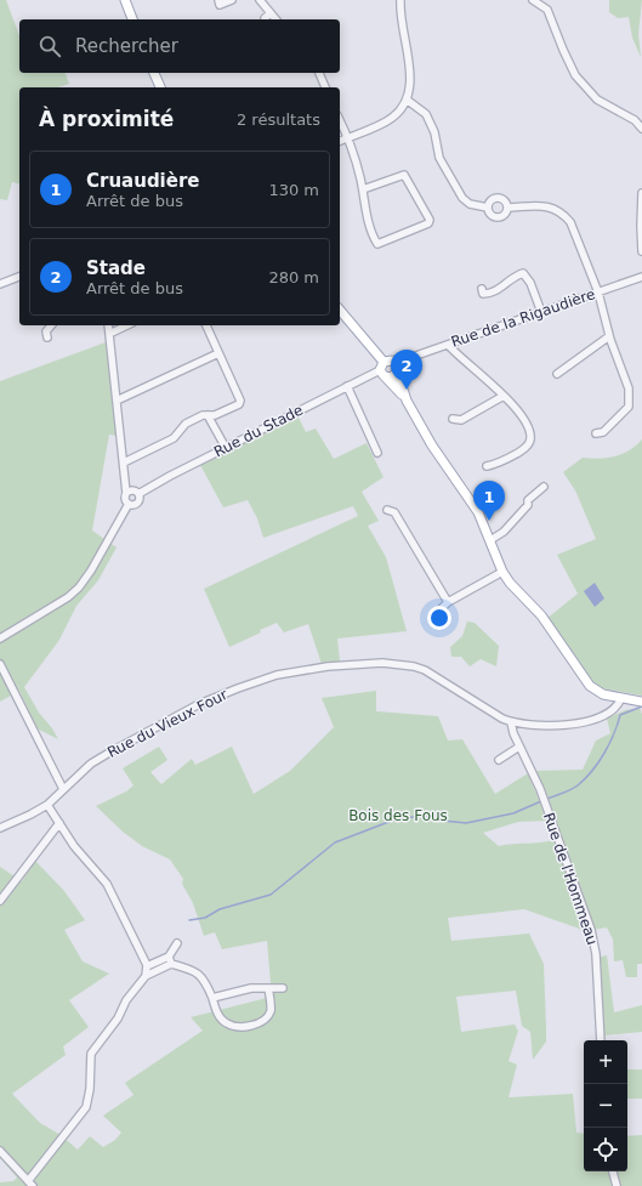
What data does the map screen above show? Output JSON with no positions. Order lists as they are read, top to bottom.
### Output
{
  "streets": {
    "street": [
      "Rue de la Rigaudière",
      "Rue du Stade",
      "Rue du Vieux Four",
      "Rue de l'Hommeau"
    ]
  },
  "crossings": [
    ["Rue du Vieux Four", "Rue de l'Hommeau"]
  ],
  "parks": ["Bois des Fous"],
  "page": {
    "search": "Rechercher",
    "heading": ["À proximité", "2 résultats"],
    "list": [
      {
        "mark": "1",
        "name": "Cruaudière",
        "note": "Arrêt de bus",
        "value": "130 m"
      },
      {
        "mark": "2",
        "name": "Stade",
        "note": "Arrêt de bus",
        "value": "280 m"
      }
    ],
    "pins": ["2", "1"],
    "map_buttons": ["+", "−"]
  }
}
